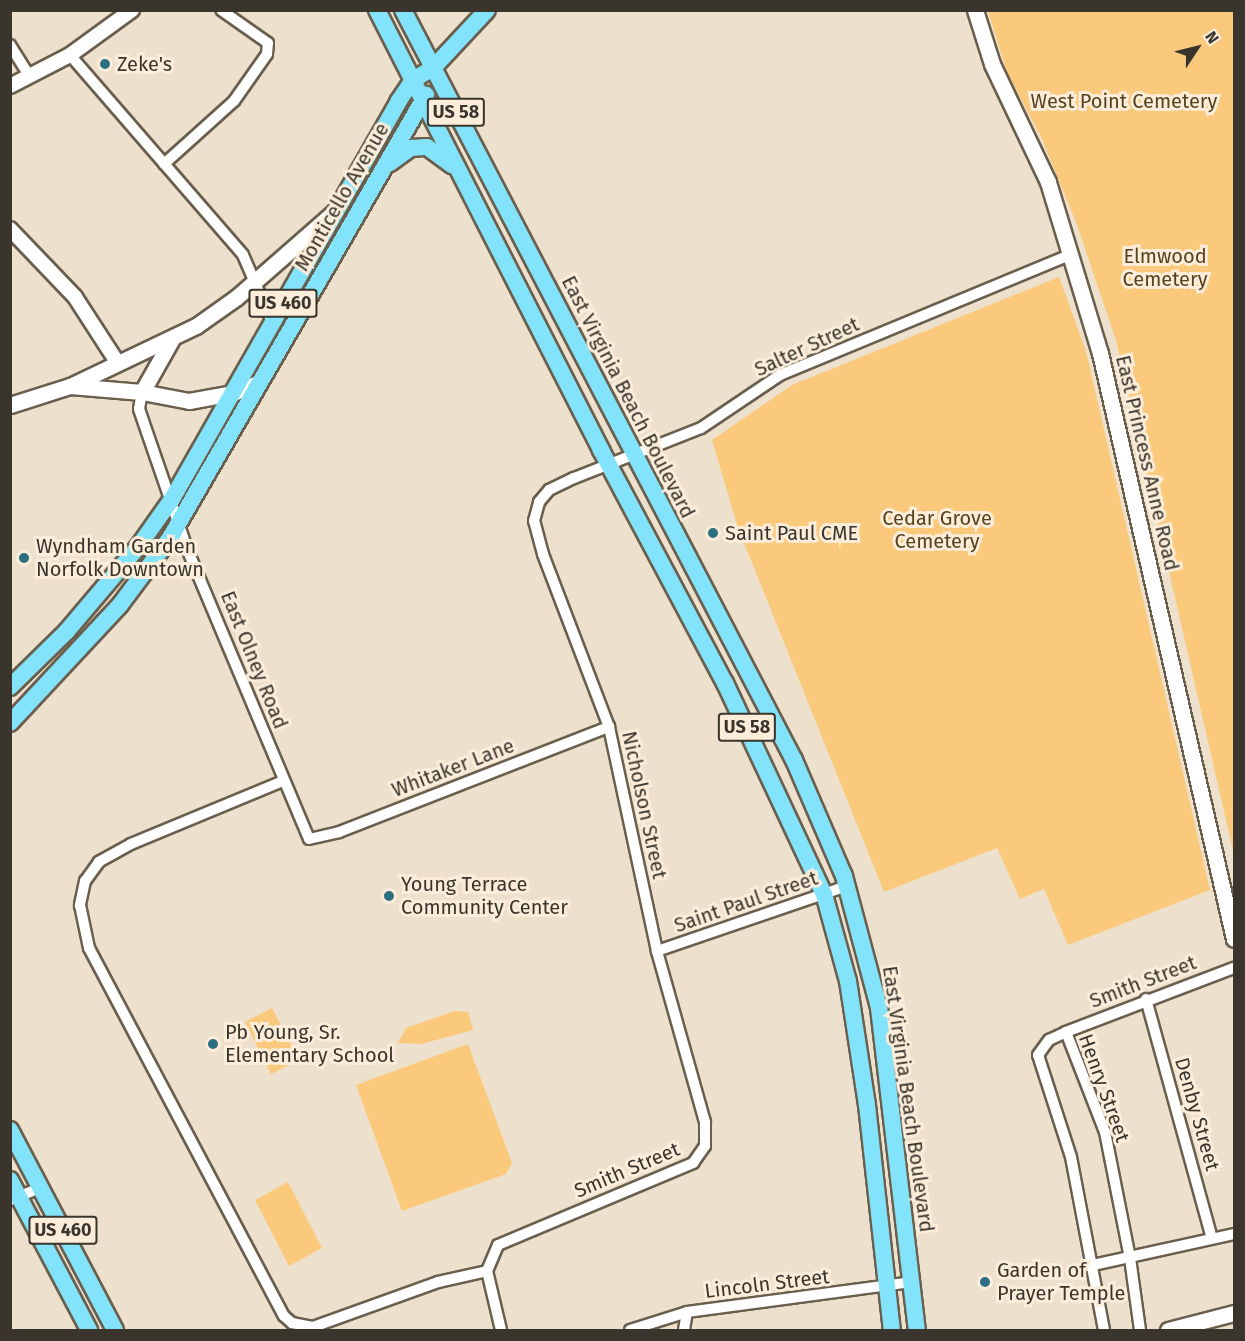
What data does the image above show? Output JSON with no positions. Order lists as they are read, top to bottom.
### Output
{
  "streets": {
    "main road": [
      "US 58",
      "Monticello Avenue",
      "US 460",
      "East Virginia Beach Boulevard",
      "East Princess Anne Road"
    ],
    "street": [
      "Salter Street",
      "East Olney Road",
      "Whitaker Lane",
      "Nicholson Street",
      "Saint Paul Street",
      "Smith Street",
      "Henry Street",
      "Denby Street",
      "Lincoln Street"
    ]
  },
  "crossings": [
    ["US 58", "Monticello Avenue"],
    ["US 58", "Salter Street"],
    ["US 58", "Saint Paul Street"],
    ["US 58", "Lincoln Street"],
    ["Monticello Avenue", "US 460"],
    ["Monticello Avenue", "East Virginia Beach Boulevard"],
    ["Monticello Avenue", "East Olney Road"],
    ["US 460", "East Olney Road"],
    ["Salter Street", "East Virginia Beach Boulevard"],
    ["Salter Street", "East Princess Anne Road"],
    ["Salter Street", "Nicholson Street"],
    ["East Virginia Beach Boulevard", "Saint Paul Street"],
    ["East Virginia Beach Boulevard", "Lincoln Street"],
    ["East Olney Road", "Whitaker Lane"],
    ["Whitaker Lane", "Nicholson Street"],
    ["Nicholson Street", "Saint Paul Street"],
    ["Nicholson Street", "Smith Street"],
    ["Smith Street", "Henry Street"],
    ["Smith Street", "Denby Street"]
  ],
  "parks": ["West Point Cemetery", "Elmwood Cemetery", "Cedar Grove Cemetery"],
  "places": [
    "Zeke's",
    "Saint Paul CME",
    "Wyndham Garden Norfolk Downtown",
    "Young Terrace Community Center",
    "Pb Young, Sr. Elementary School",
    "Garden of Prayer Temple"
  ],
  "north": "top right"
}
